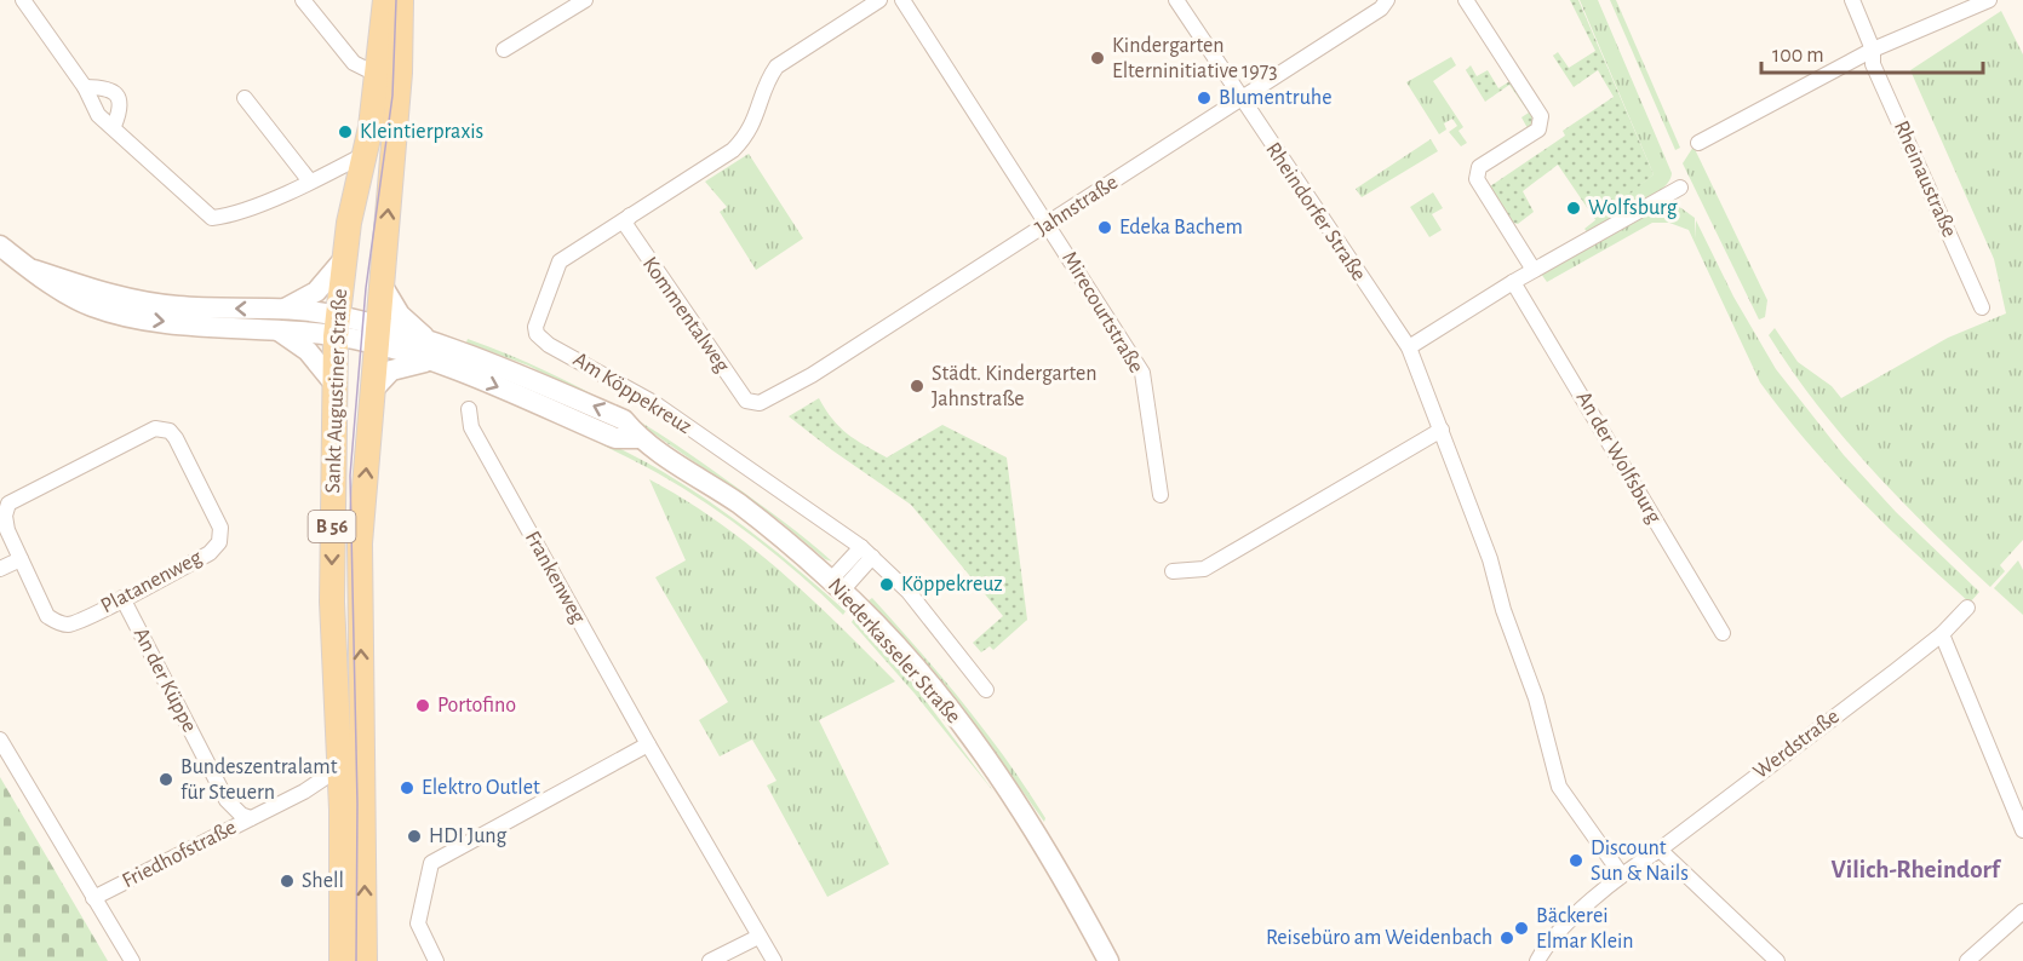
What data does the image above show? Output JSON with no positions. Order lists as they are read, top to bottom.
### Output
{
  "streets": {
    "main road": ["Sankt Augustiner Straße", "B 56", "Niederkasseler Straße"],
    "street": [
      "Rheinaustraße",
      "Jahnstraße",
      "Rheindorfer Straße",
      "Mirecourtstraße",
      "Kommentalweg",
      "Am Köppekreuz",
      "An der Wolfsburg",
      "Frankenweg",
      "Platanenweg",
      "An der Küppe",
      "Werdstraße",
      "Friedhofstraße"
    ]
  },
  "crossings": [
    ["Jahnstraße", "Rheindorfer Straße"],
    ["Jahnstraße", "Mirecourtstraße"],
    ["Jahnstraße", "Kommentalweg"],
    ["Rheindorfer Straße", "Werdstraße"],
    ["Kommentalweg", "Am Köppekreuz"],
    ["Sankt Augustiner Straße", "Niederkasseler Straße"],
    ["Sankt Augustiner Straße", "Friedhofstraße"],
    ["Platanenweg", "An der Küppe"],
    ["An der Küppe", "Friedhofstraße"]
  ],
  "districts": ["Vilich-Rheindorf"],
  "places": [
    "Kindergarten Elterninitiative 1973",
    "Blumentruhe",
    "Kleintierpraxis",
    "Wolfsburg",
    "Edeka Bachem",
    "Städt. Kindergarten Jahnstraße",
    "Köppekreuz",
    "Portofino",
    "Bundeszentralamt für Steuern",
    "Elektro Outlet",
    "HDI Jung",
    "Discount Sun & Nails",
    "Shell",
    "Bäckerei Elmar Klein",
    "Reisebüro am Weidenbach"
  ],
  "scale_bar": "100 m"
}
